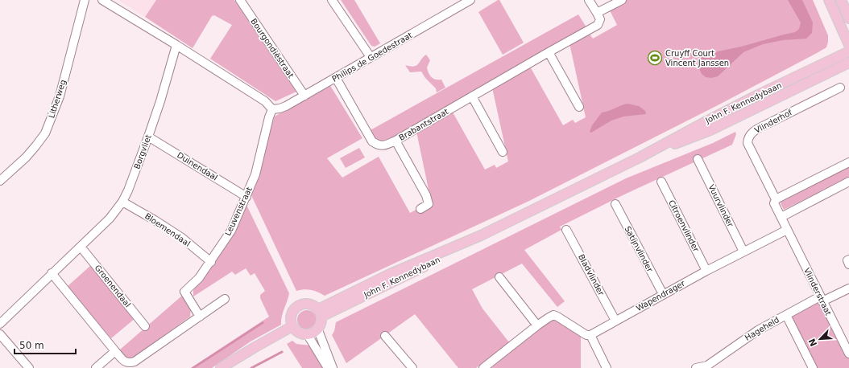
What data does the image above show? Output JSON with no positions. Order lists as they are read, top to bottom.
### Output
{
  "streets": {
    "main road": ["John F. Kennedybaan"],
    "street": [
      "Bourgondiëstraat",
      "Philips de Goedestraat",
      "Litherweg",
      "Vlinderhof",
      "Brabantstraat",
      "Borgvliet",
      "Duinendaal",
      "Vuurvlinder",
      "Leuvenstraat",
      "Citroenvlinder",
      "Bloemendaal",
      "Satijnvlinder",
      "Bladvlinder",
      "Groenendaal",
      "Vlinderstraat",
      "Wapendrager",
      "Hageheld"
    ]
  },
  "crossings": [
    ["Bourgondiëstraat", "Philips de Goedestraat"],
    ["Philips de Goedestraat", "Leuvenstraat"],
    ["Vlinderhof", "Vlinderstraat"],
    ["Vlinderhof", "Wapendrager"],
    ["Borgvliet", "Duinendaal"],
    ["Borgvliet", "Bloemendaal"],
    ["Borgvliet", "Groenendaal"],
    ["Duinendaal", "Leuvenstraat"],
    ["Vuurvlinder", "Wapendrager"],
    ["Leuvenstraat", "Bloemendaal"],
    ["Citroenvlinder", "Wapendrager"],
    ["Satijnvlinder", "Wapendrager"],
    ["Bladvlinder", "Wapendrager"],
    ["Vlinderstraat", "Wapendrager"],
    ["Vlinderstraat", "Hageheld"]
  ],
  "places": {
    "sports": ["Cruyff Court Vincent Janssen"]
  },
  "scale_bar": "50 m",
  "north": "bottom left"
}
